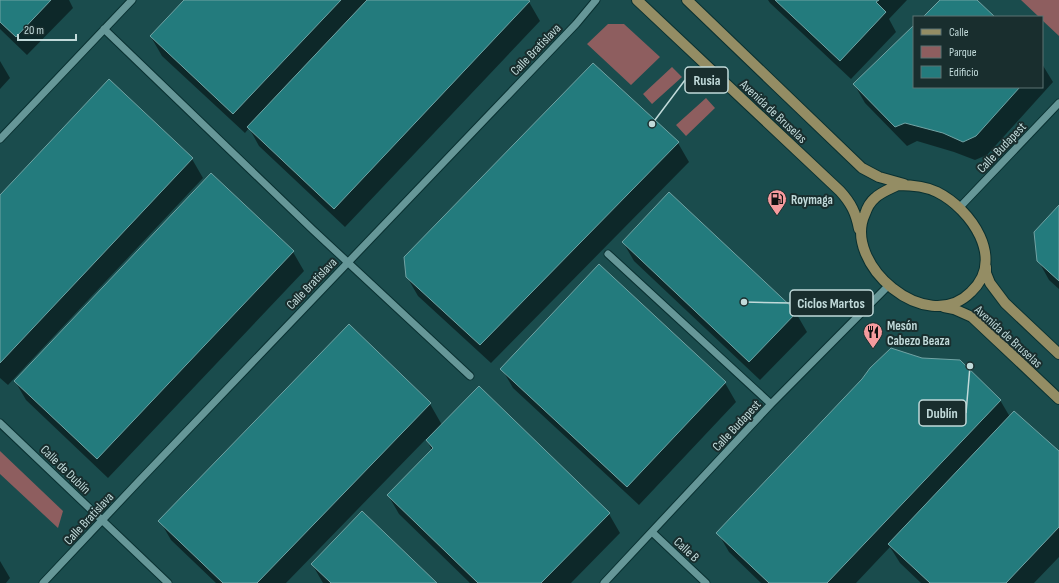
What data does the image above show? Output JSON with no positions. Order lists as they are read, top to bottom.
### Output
{
  "streets": {
    "main road": ["Avenida de Bruselas"],
    "street": [
      "Calle Bratislava",
      "Calle Budapest",
      "Calle de Dublín",
      "Calle B"
    ]
  },
  "crossings": [
    ["Calle Bratislava", "Calle de Dublín"],
    ["Avenida de Bruselas", "Calle Budapest"],
    ["Calle Budapest", "Calle B"]
  ],
  "places": {
    "other": ["Rusia", "Ciclos Martos", "Dublín"],
    "fuel station": ["Roymaga"],
    "restaurant": ["Mesón Cabezo Beaza"]
  },
  "legend": ["Calle", "Parque", "Edificio"],
  "scale_bar": "20 m"
}
